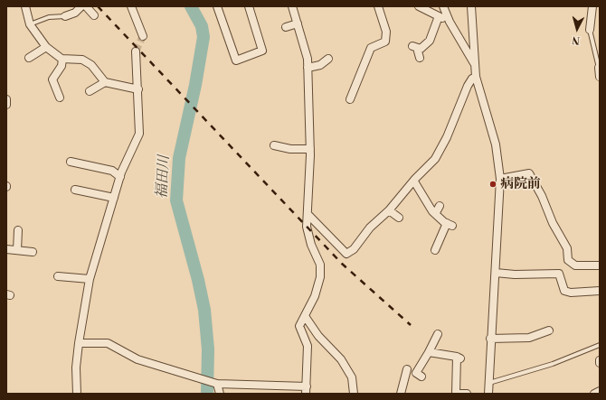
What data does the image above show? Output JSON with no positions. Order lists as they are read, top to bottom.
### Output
{
  "water": ["福田川"],
  "places": ["病院前"],
  "north": "bottom"
}
